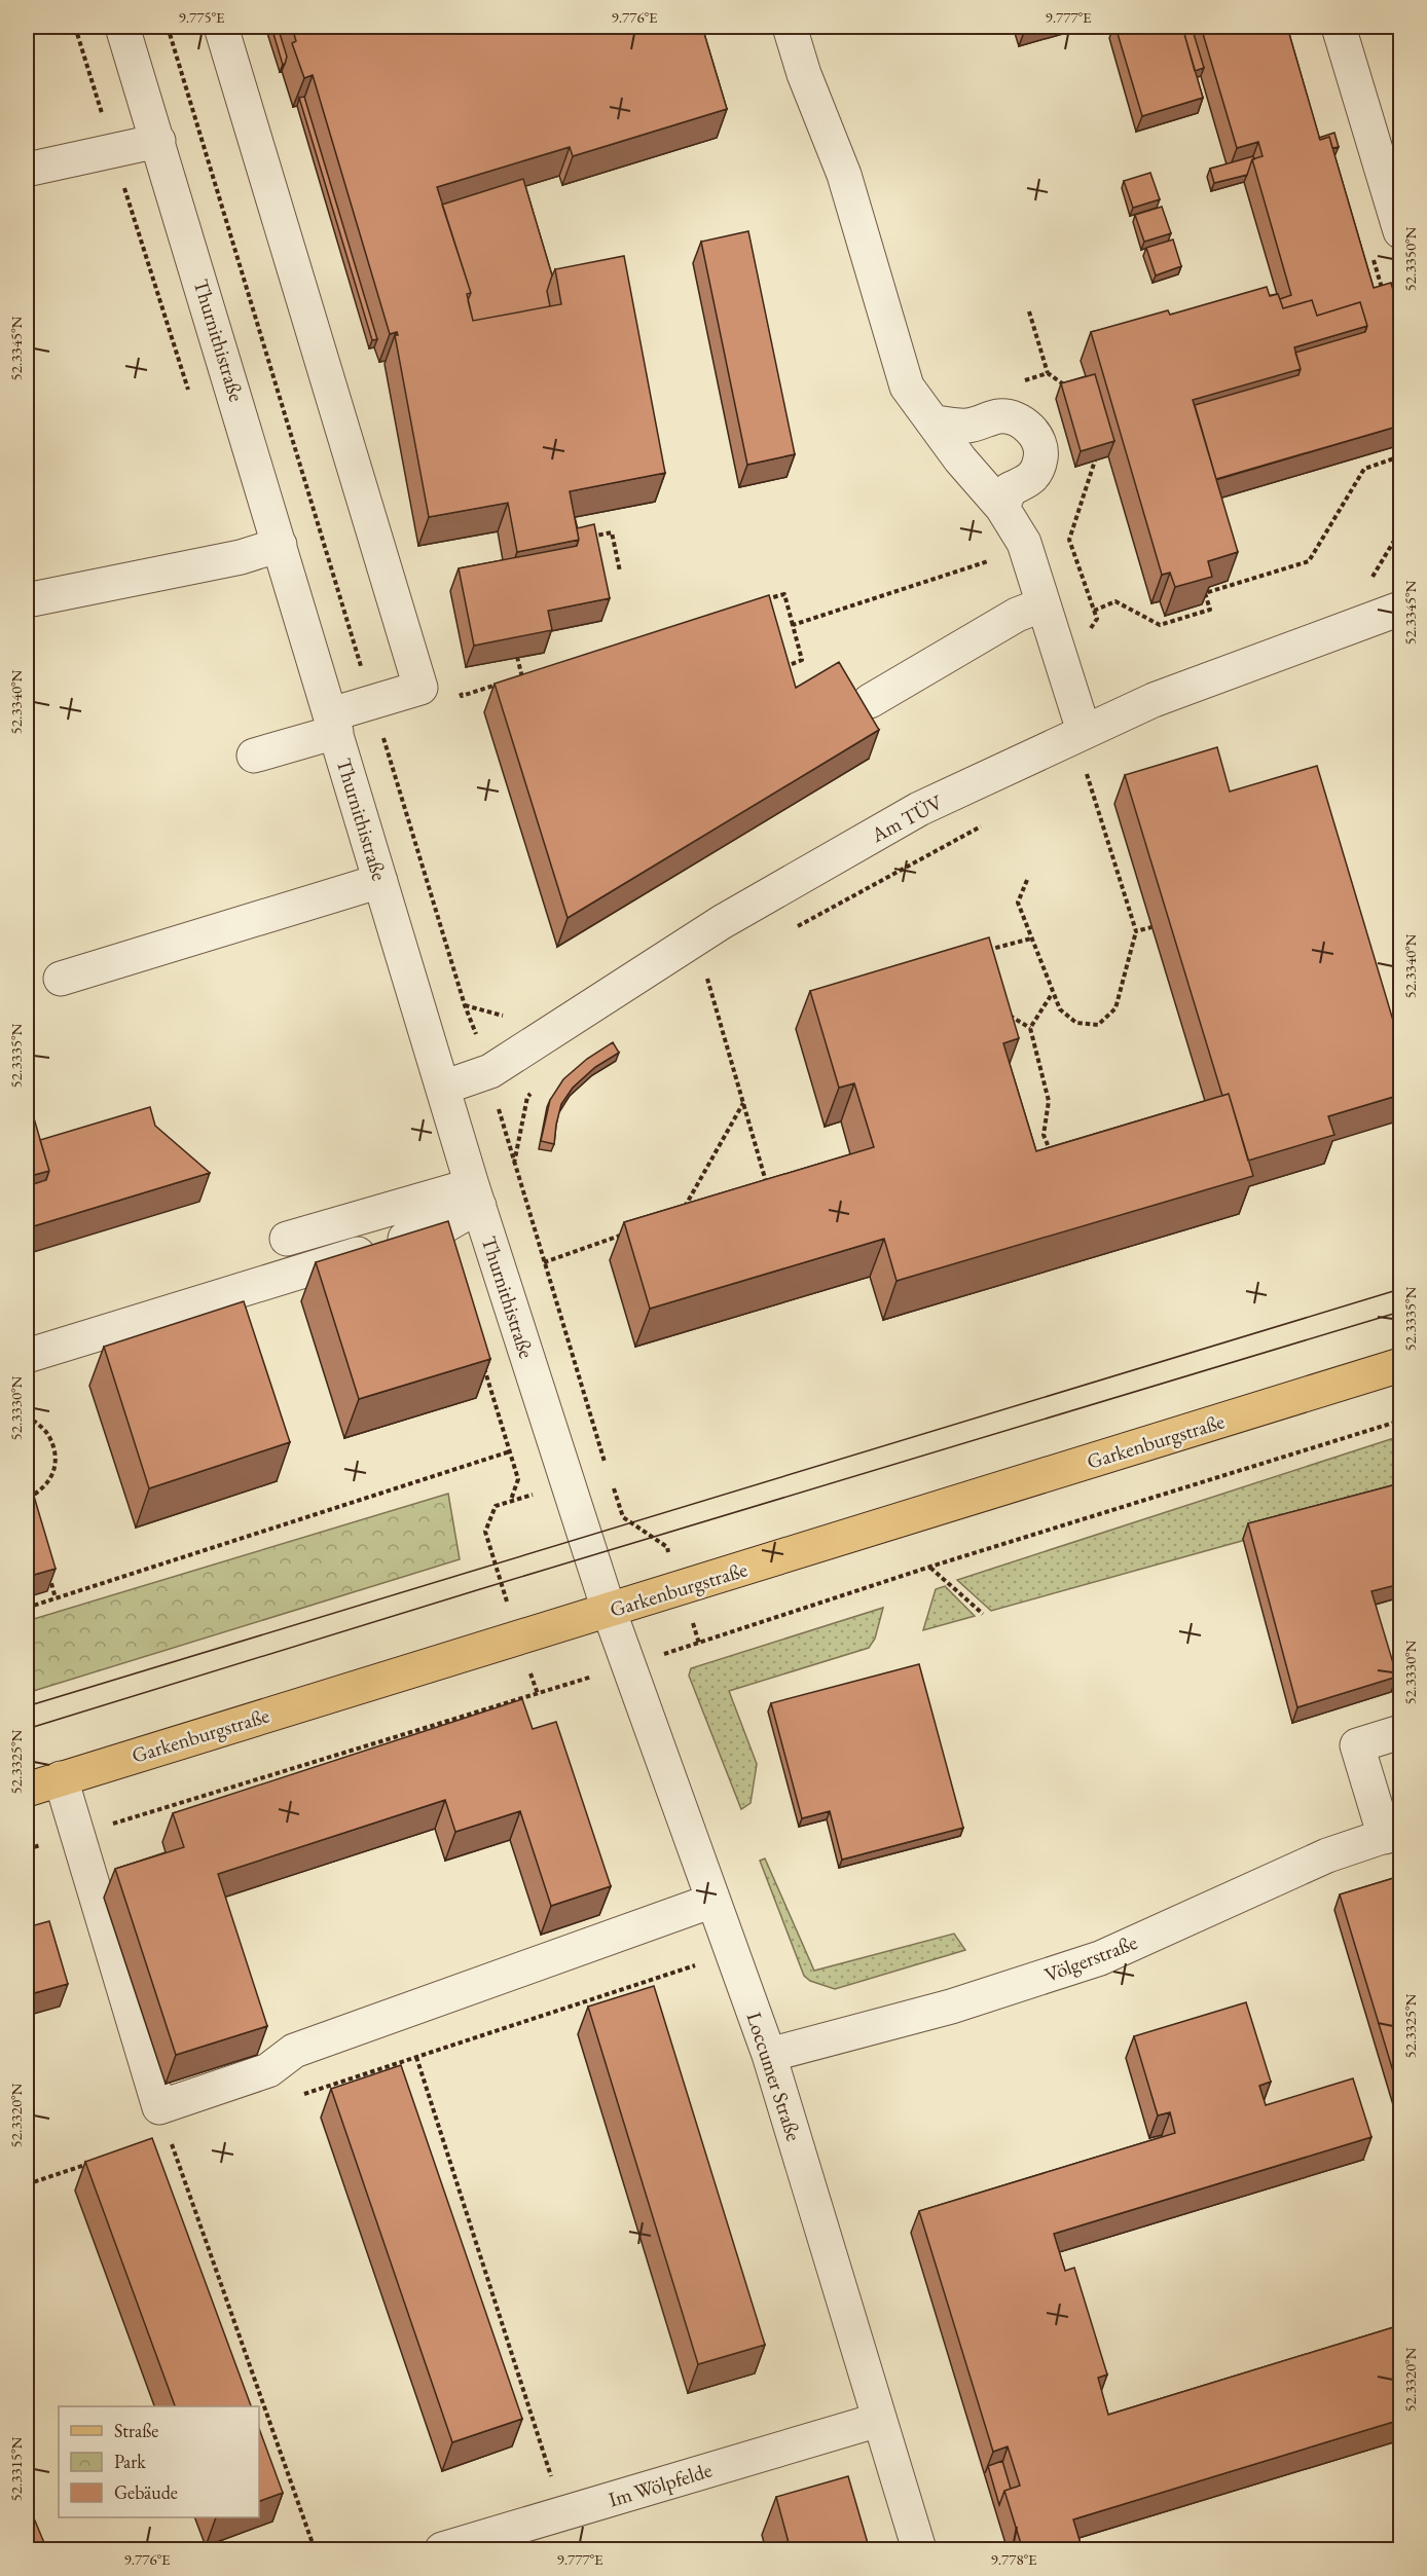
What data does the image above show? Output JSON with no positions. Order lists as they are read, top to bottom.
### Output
{
  "streets": {
    "main road": ["Garkenburgstraße"],
    "street": [
      "Thurnithistraße",
      "Am TÜV",
      "Völgerstraße",
      "Loccumer Straße",
      "Im Wölpfelde"
    ]
  },
  "crossings": [
    ["Thurnithistraße", "Am TÜV"],
    ["Thurnithistraße", "Garkenburgstraße"],
    ["Thurnithistraße", "Loccumer Straße"],
    ["Garkenburgstraße", "Loccumer Straße"],
    ["Völgerstraße", "Loccumer Straße"],
    ["Loccumer Straße", "Im Wölpfelde"]
  ],
  "legend": ["Straße", "Park", "Gebäude"],
  "coordinates": [
    "9.775°E",
    "9.776°E",
    "9.777°E",
    "52.3350°N",
    "52.3345°N",
    "52.3340°N",
    "52.3335°N",
    "52.3330°N",
    "52.3325°N",
    "52.3320°N",
    "52.3315°N",
    "9.778°E"
  ]
}
